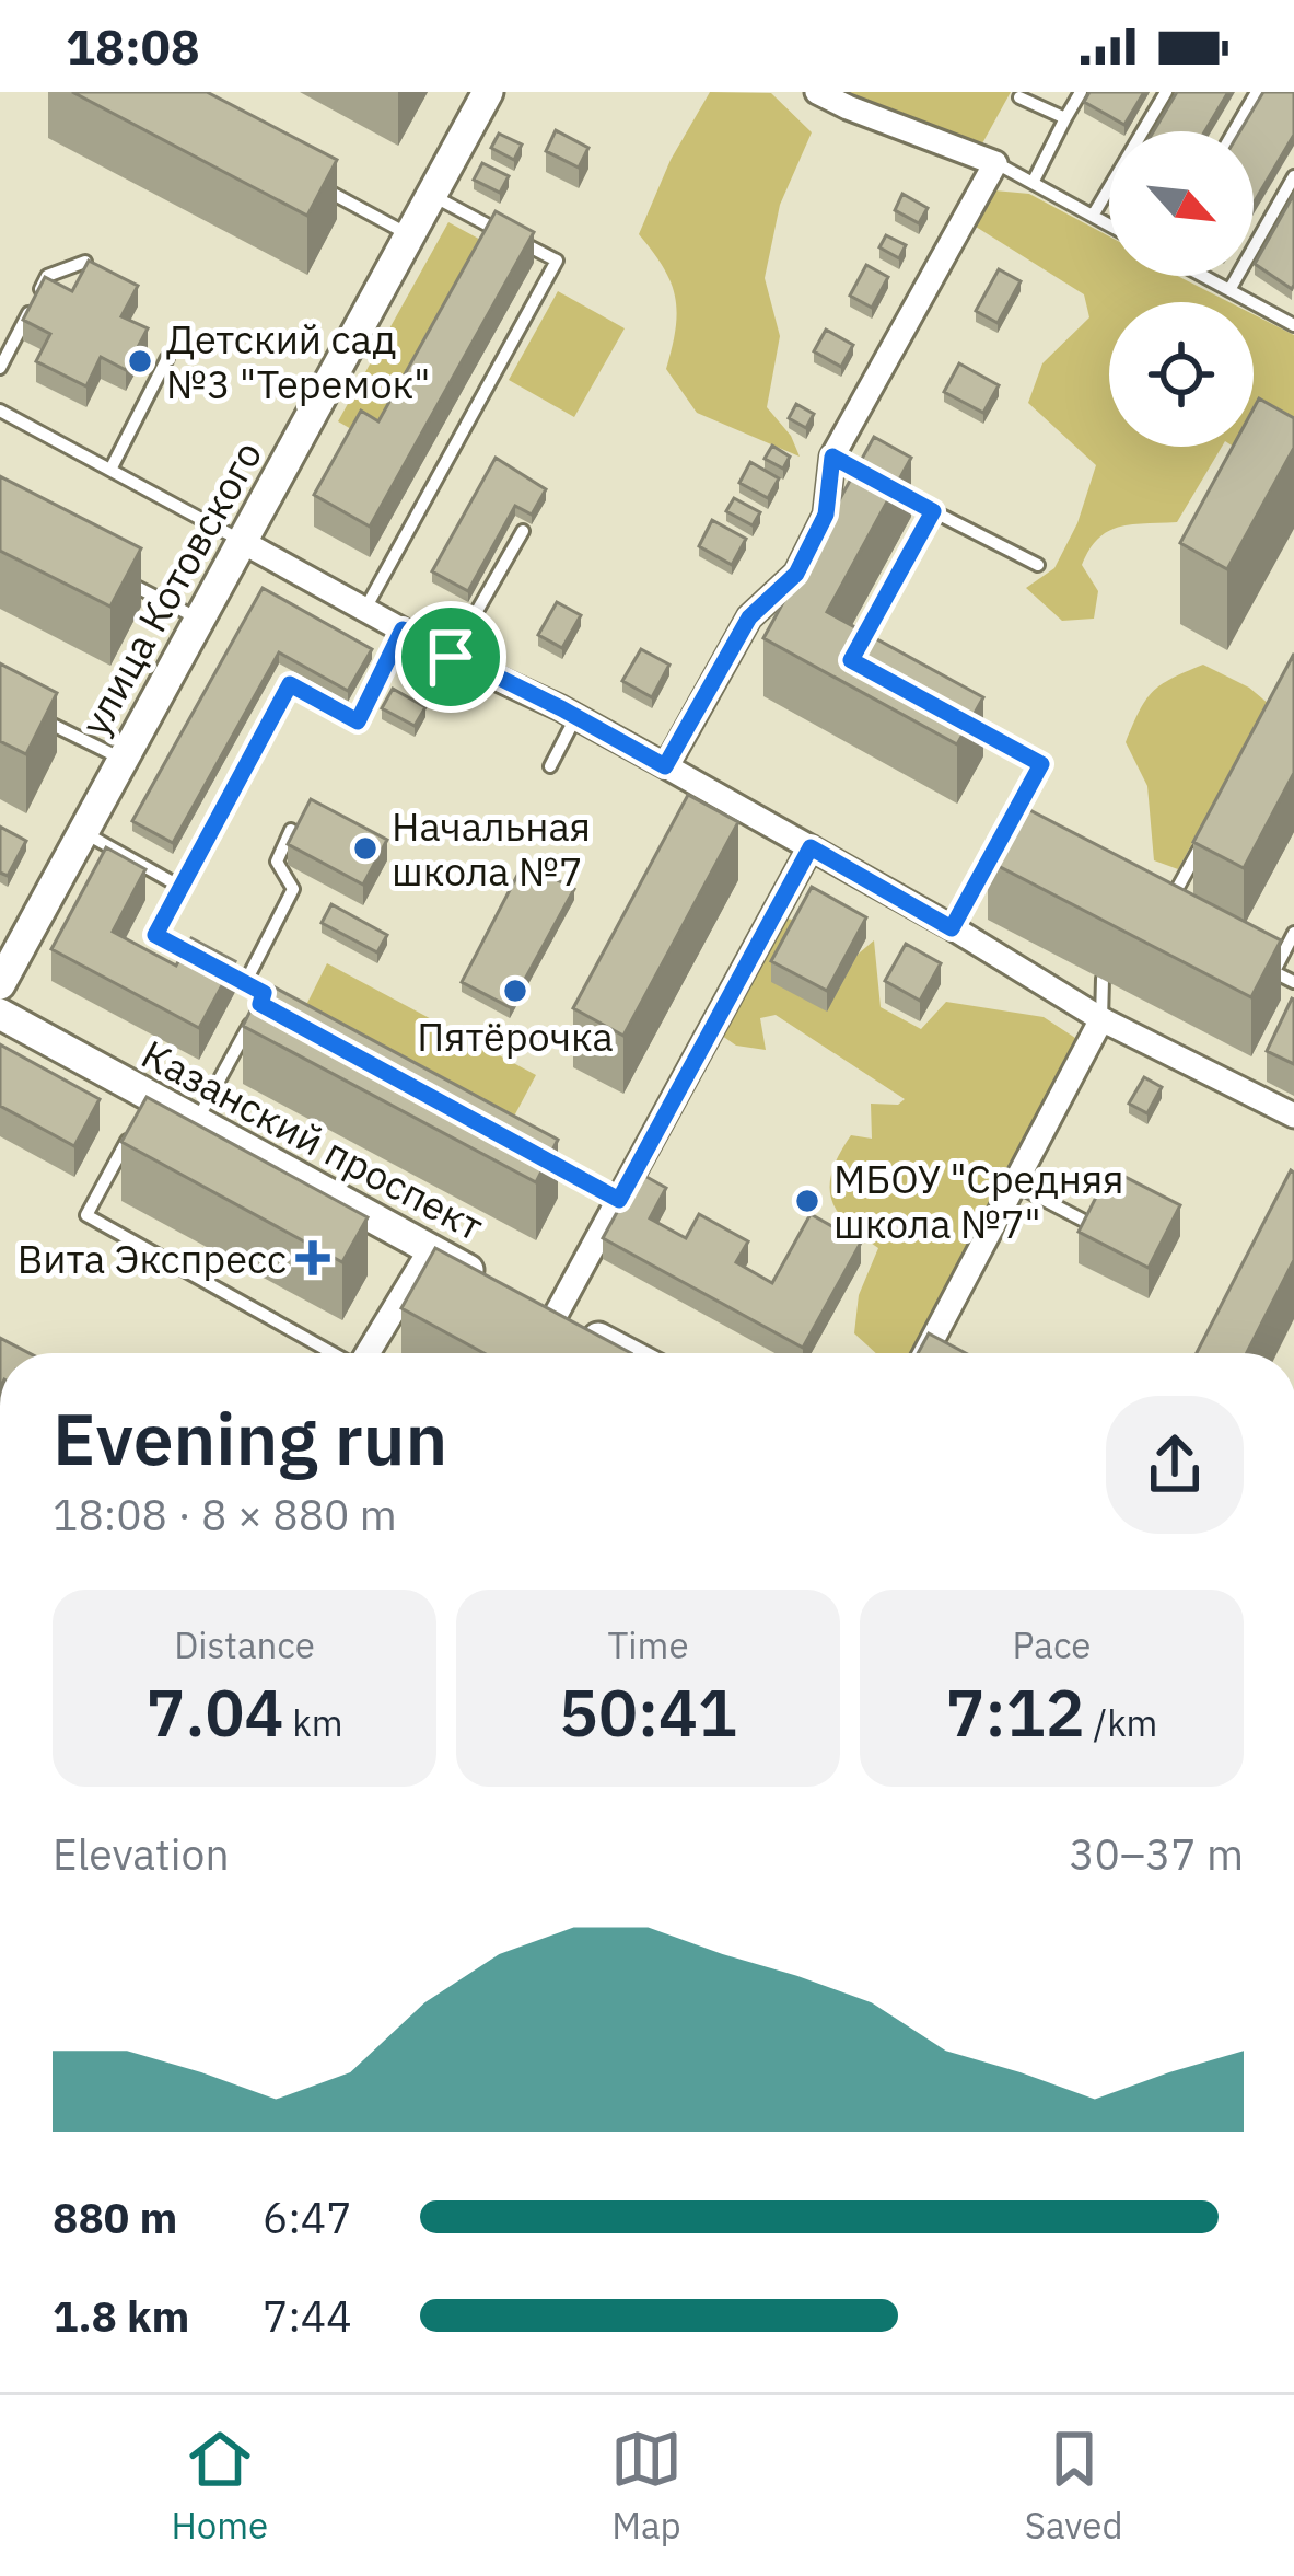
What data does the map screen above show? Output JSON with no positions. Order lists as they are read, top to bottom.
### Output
{
  "streets": {
    "street": ["улица Котовского", "Казанский проспект"]
  },
  "places": {
    "other": [
      "Детский сад №3 \"Теремок\"",
      "Начальная школа №7",
      "Пятёрочка",
      "МБОУ \"Средняя школа №7\""
    ],
    "health": ["Вита Экспресс"]
  },
  "north": "bottom right",
  "page": {
    "status": "18:08",
    "heading": ["Evening run", "18:08 · 8 × 880 m"],
    "stats": [
      ["Distance", "7.04 km"],
      ["Time", "50:41"],
      ["Pace", "7:12 /km"]
    ],
    "chart": ["Elevation", "30–37 m"],
    "list": [
      {
        "name": "880 m",
        "note": "6:47"
      },
      {
        "name": "1.8 km",
        "note": "7:44"
      }
    ],
    "tabs": ["Home", "Map", "Saved"]
  }
}
